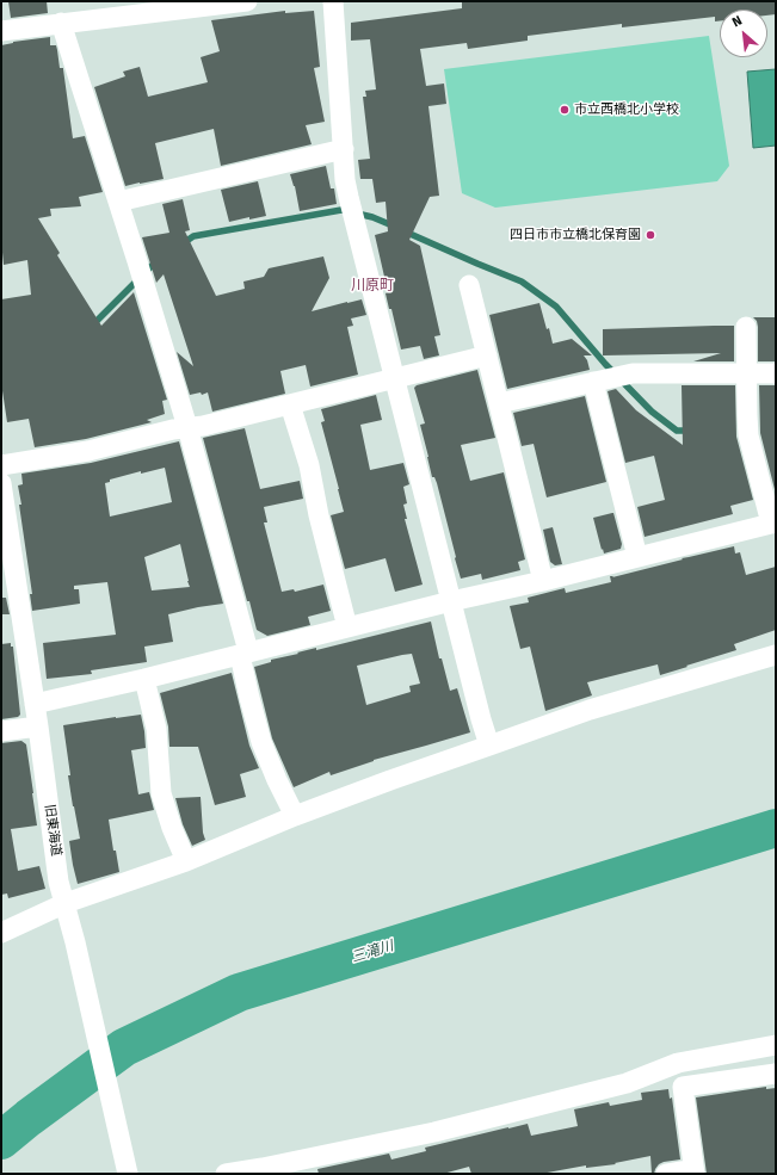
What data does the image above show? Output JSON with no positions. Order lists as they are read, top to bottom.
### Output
{
  "streets": {
    "street": ["旧東海道"]
  },
  "districts": ["川原町"],
  "water": ["三滝川"],
  "places": ["市立西橋北小学校", "四日市市立橋北保育園"],
  "north": "top left"
}
